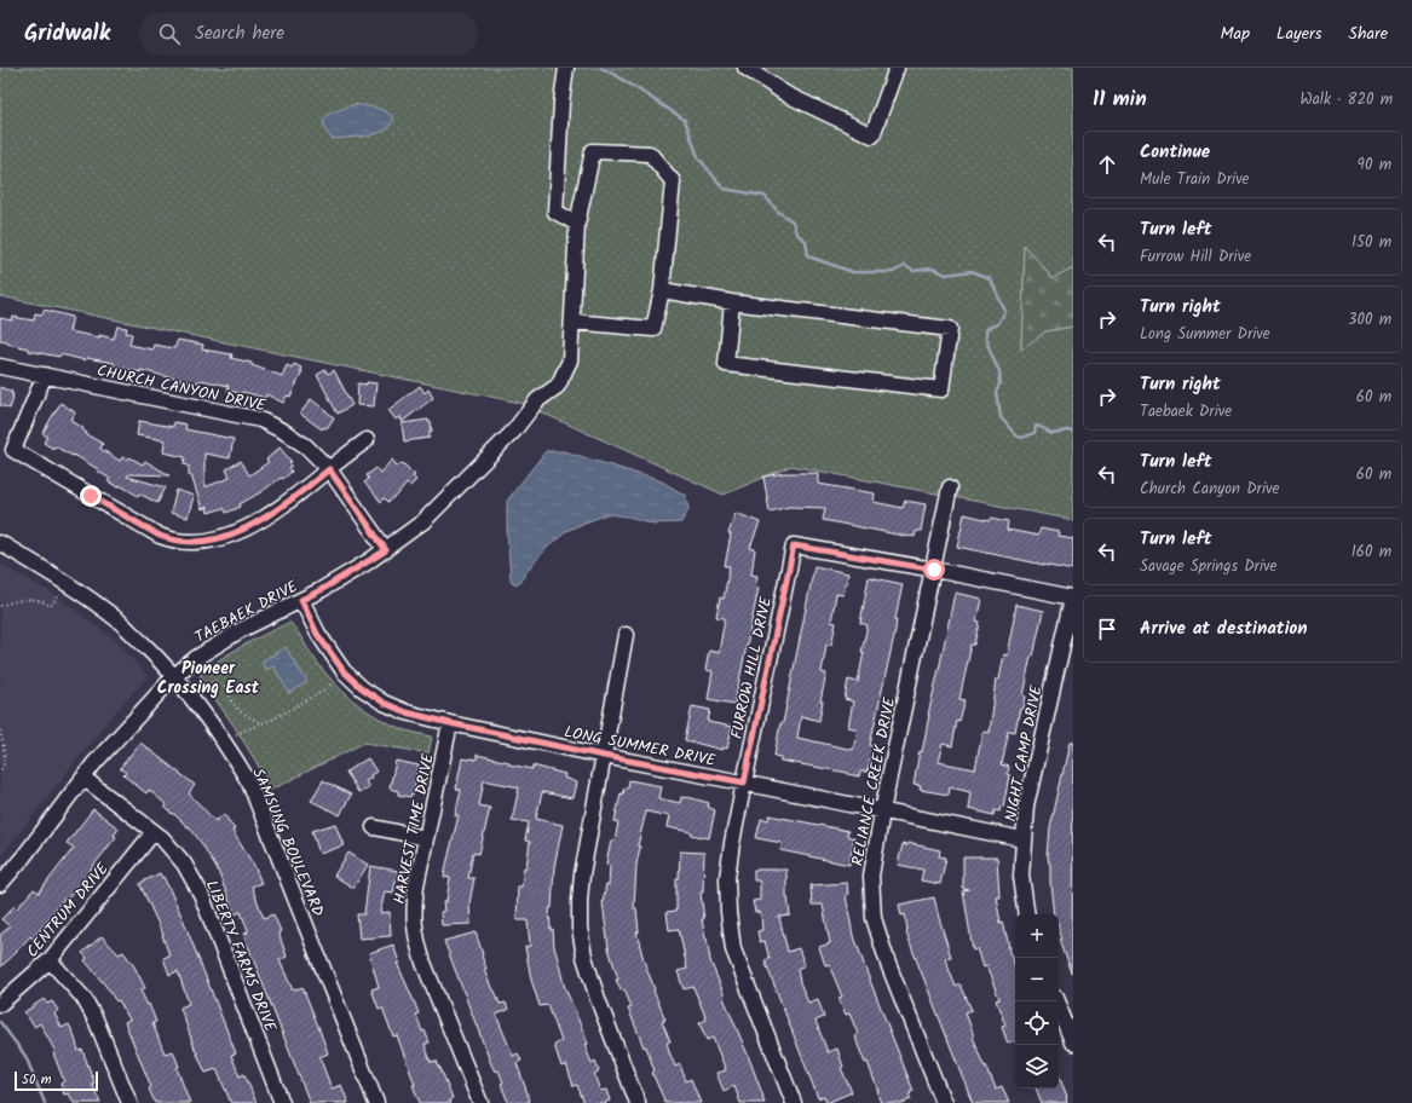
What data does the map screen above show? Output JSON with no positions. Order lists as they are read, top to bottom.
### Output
{
  "streets": {
    "street": [
      "CHURCH CANYON DRIVE",
      "TAEBAEK DRIVE",
      "FURROW HILL DRIVE",
      "LONG SUMMER DRIVE",
      "NIGHT CAMP DRIVE",
      "RELIANCE CREEK DRIVE",
      "HARVEST TIME DRIVE",
      "SAMSUNG BOULEVARD",
      "CENTRUM DRIVE",
      "LIBERTY FARMS DRIVE"
    ]
  },
  "crossings": [
    ["CHURCH CANYON DRIVE", "TAEBAEK DRIVE"],
    ["TAEBAEK DRIVE", "LONG SUMMER DRIVE"],
    ["TAEBAEK DRIVE", "SAMSUNG BOULEVARD"],
    ["TAEBAEK DRIVE", "LIBERTY FARMS DRIVE"],
    ["FURROW HILL DRIVE", "LONG SUMMER DRIVE"],
    ["FURROW HILL DRIVE", "RELIANCE CREEK DRIVE"],
    ["LONG SUMMER DRIVE", "NIGHT CAMP DRIVE"],
    ["LONG SUMMER DRIVE", "RELIANCE CREEK DRIVE"],
    ["LONG SUMMER DRIVE", "HARVEST TIME DRIVE"],
    ["CENTRUM DRIVE", "LIBERTY FARMS DRIVE"]
  ],
  "districts": ["Pioneer Crossing East"],
  "scale_bar": "50 m",
  "page": {
    "header": "Gridwalk",
    "search": "Search here",
    "nav": ["Map", "Layers", "Share"],
    "heading": ["11 min", "Walk · 820 m"],
    "list": [
      ["Continue", "Mule Train Drive", "90 m"],
      ["Turn left", "Furrow Hill Drive", "150 m"],
      ["Turn right", "Long Summer Drive", "300 m"],
      ["Turn right", "Taebaek Drive", "60 m"],
      ["Turn left", "Church Canyon Drive", "60 m"],
      ["Turn left", "Savage Springs Drive", "160 m"],
      "Arrive at destination"
    ],
    "map_buttons": ["+", "−"],
    "scale": "50 m"
  }
}
